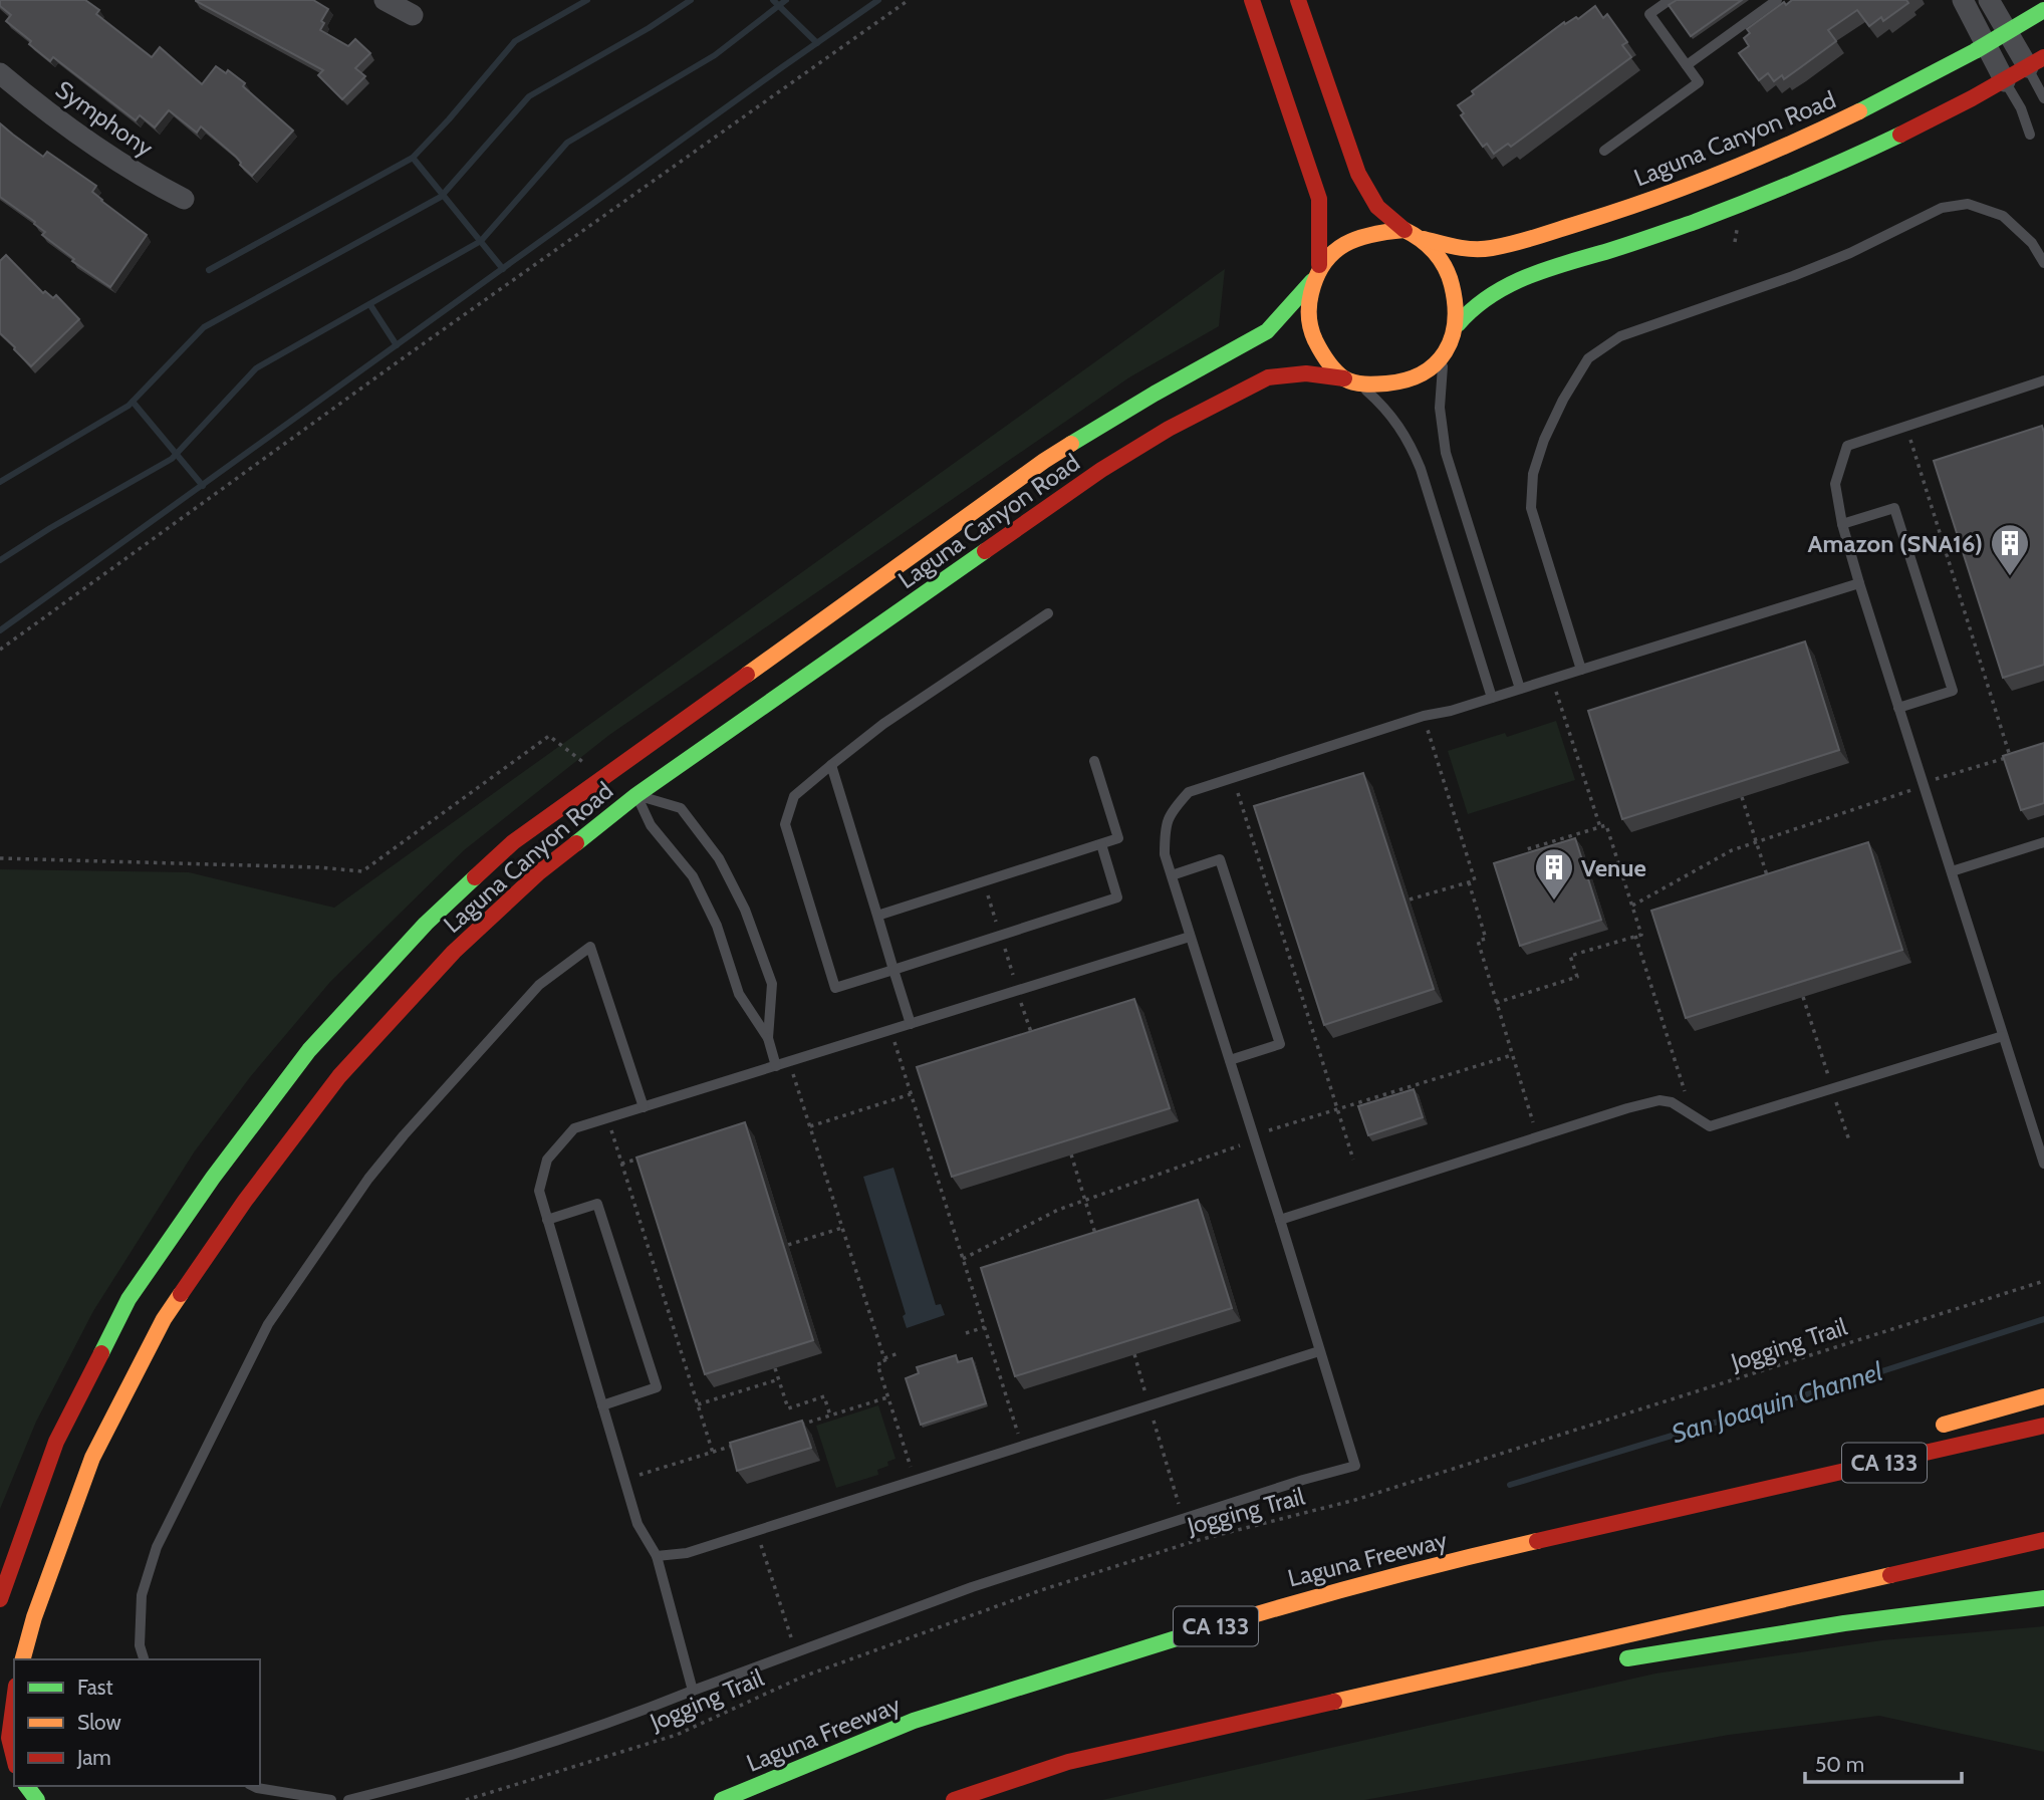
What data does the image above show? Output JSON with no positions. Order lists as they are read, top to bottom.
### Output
{
  "streets": {
    "main road": ["Laguna Canyon Road", "CA 133", "Laguna Freeway"],
    "street": ["Symphony"],
    "path": ["Jogging Trail"]
  },
  "water": ["San Joaquin Channel"],
  "places": {
    "building": ["Amazon (SNA16)", "Venue"]
  },
  "legend": ["Fast", "Slow", "Jam"],
  "scale_bar": "50 m"
}
